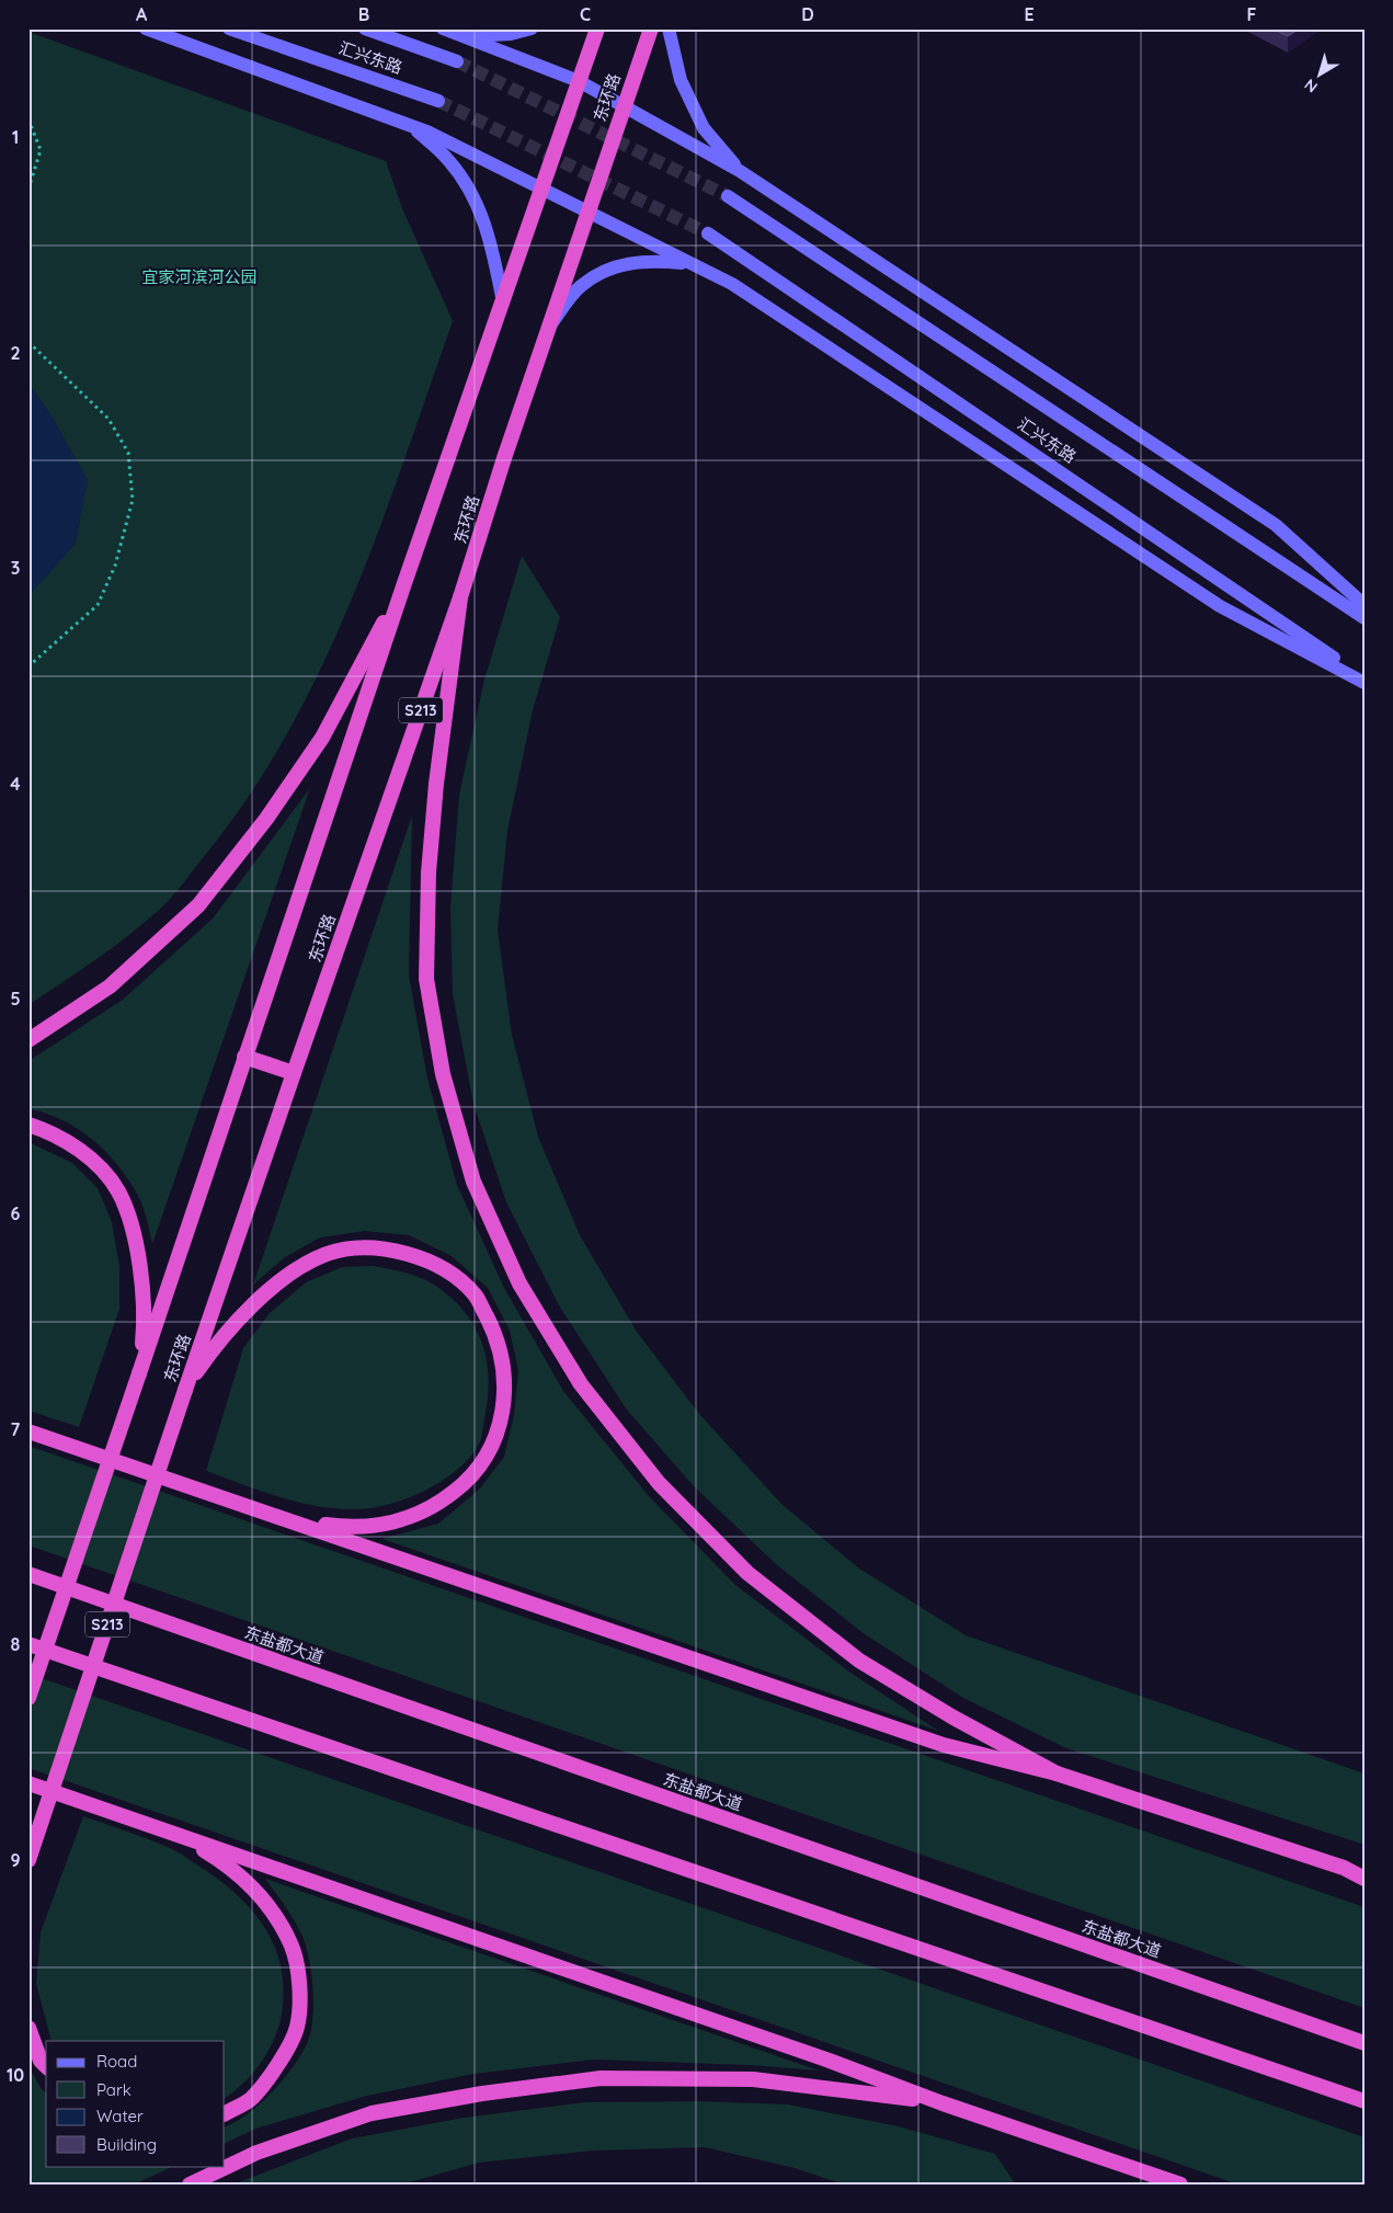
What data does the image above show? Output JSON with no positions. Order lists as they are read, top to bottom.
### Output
{
  "streets": {
    "highway": ["东环路", "S213", "东盐都大道"],
    "main road": ["汇兴东路"]
  },
  "parks": ["宜家河滨河公园"],
  "legend": [
    "Road",
    "Park",
    "Water",
    "Building"
  ],
  "north": "bottom left",
  "grid": {
    "columns": [
      "A",
      "B",
      "C",
      "D",
      "E",
      "F"
    ],
    "rows": [
      "1",
      "2",
      "3",
      "4",
      "5",
      "6",
      "7",
      "8",
      "9",
      "10"
    ]
  }
}
